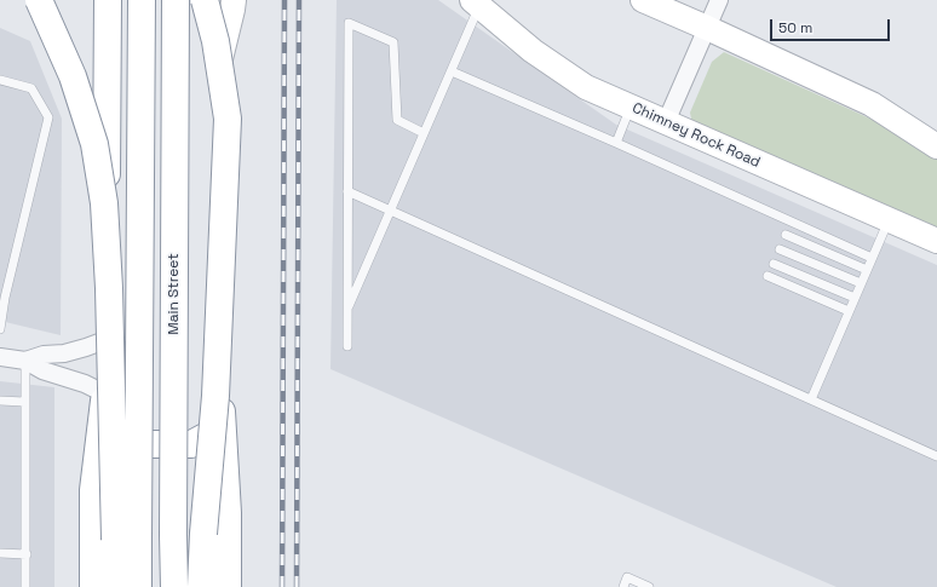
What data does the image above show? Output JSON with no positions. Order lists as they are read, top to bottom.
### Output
{
  "streets": {
    "highway": ["Main Street"],
    "main road": ["Chimney Rock Road"]
  },
  "scale_bar": "50 m"
}
